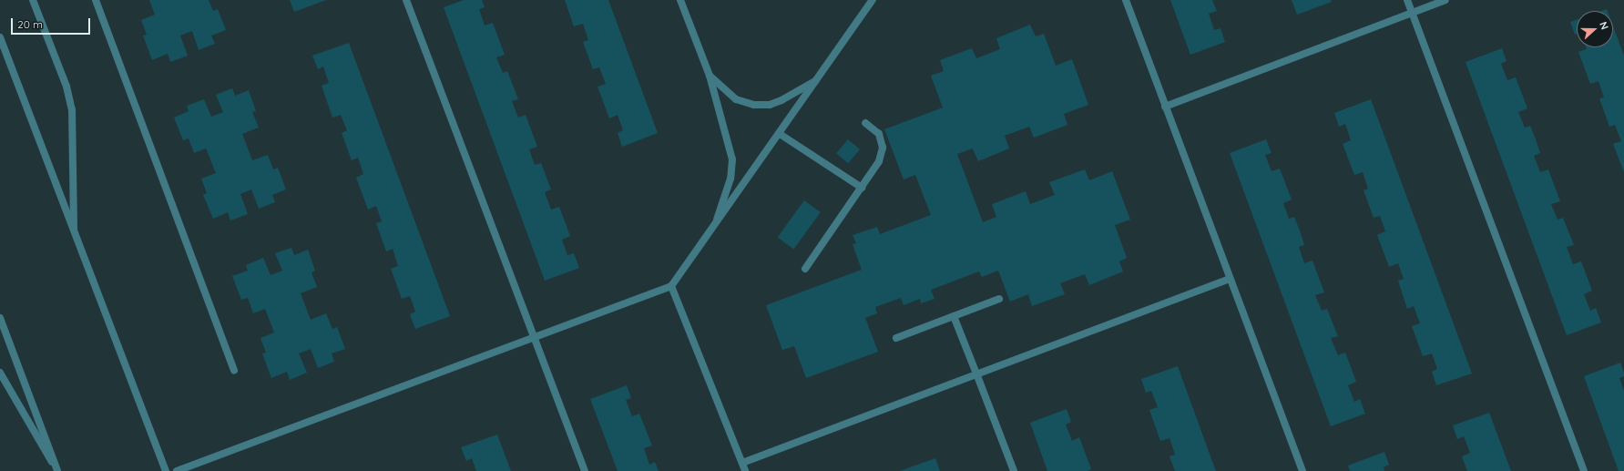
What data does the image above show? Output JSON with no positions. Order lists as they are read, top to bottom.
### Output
{
  "scale_bar": "20 m",
  "north": "right"
}
